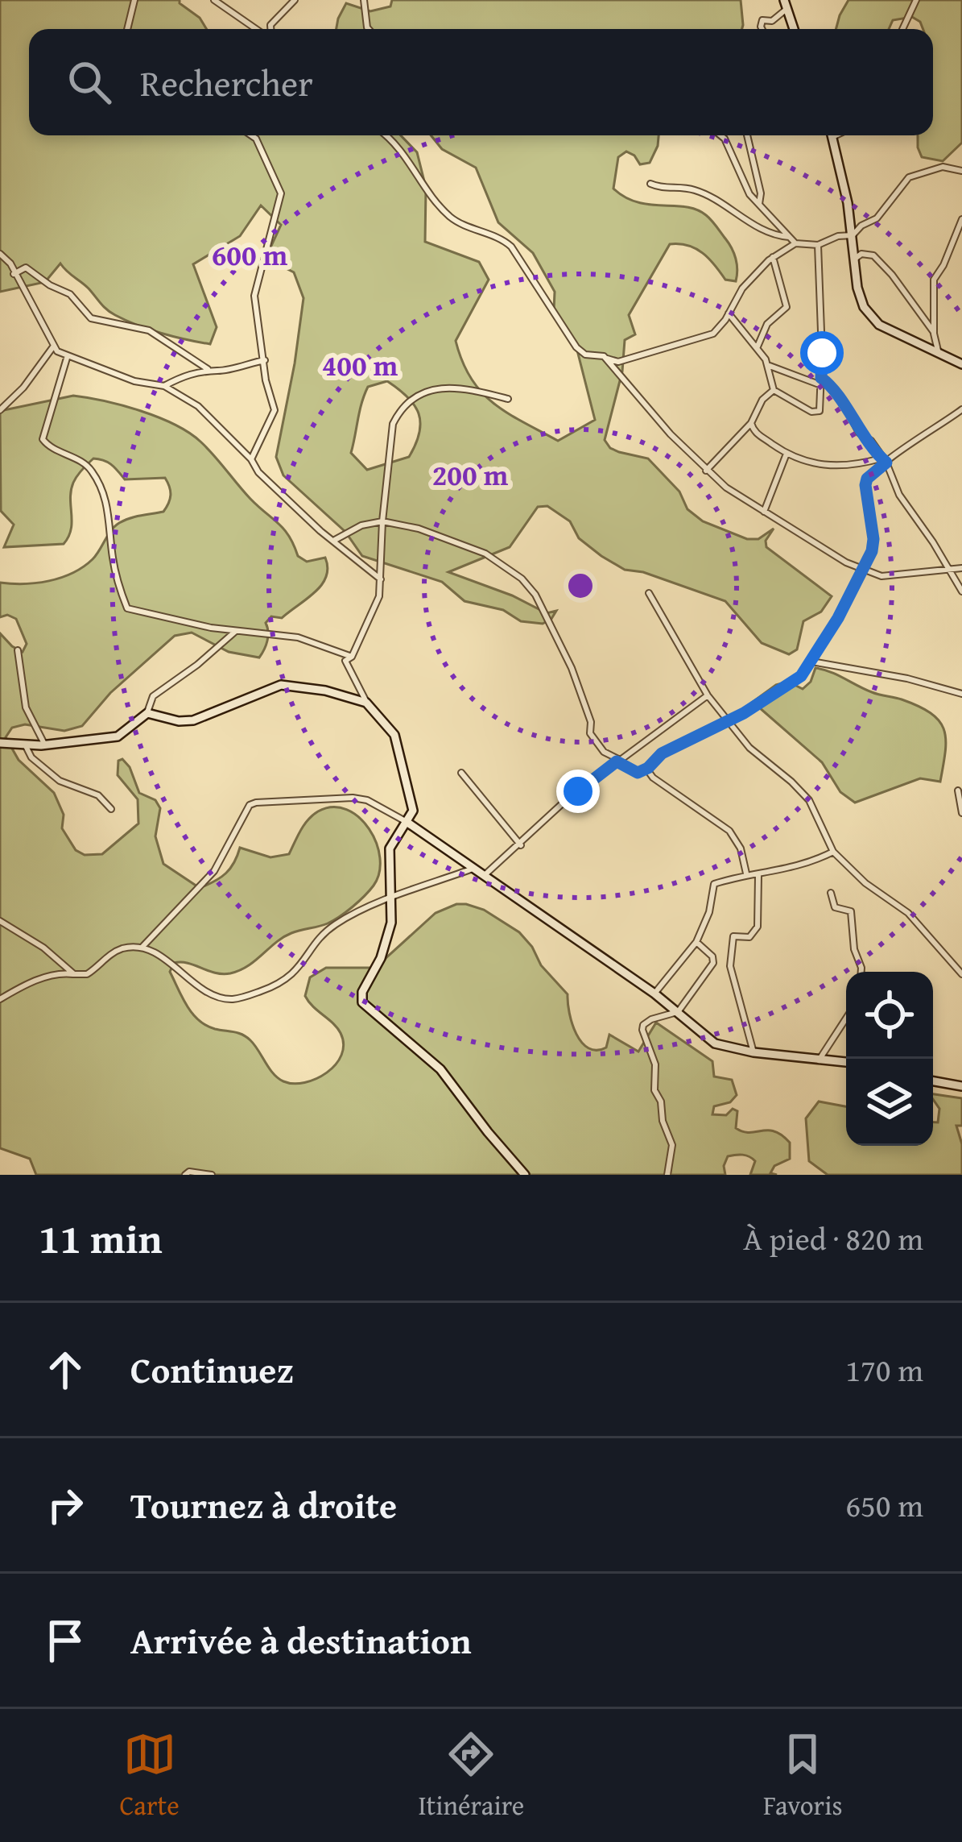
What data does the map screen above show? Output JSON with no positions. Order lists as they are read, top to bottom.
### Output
{
  "page": {
    "search": "Rechercher",
    "heading": ["11 min", "À pied · 820 m"],
    "list": [
      ["Continuez", "170 m"],
      ["Tournez à droite", "650 m"],
      "Arrivée à destination"
    ],
    "nav": ["Carte", "Itinéraire", "Favoris"]
  },
  "rings": ["600 m", "400 m", "200 m"]
}
